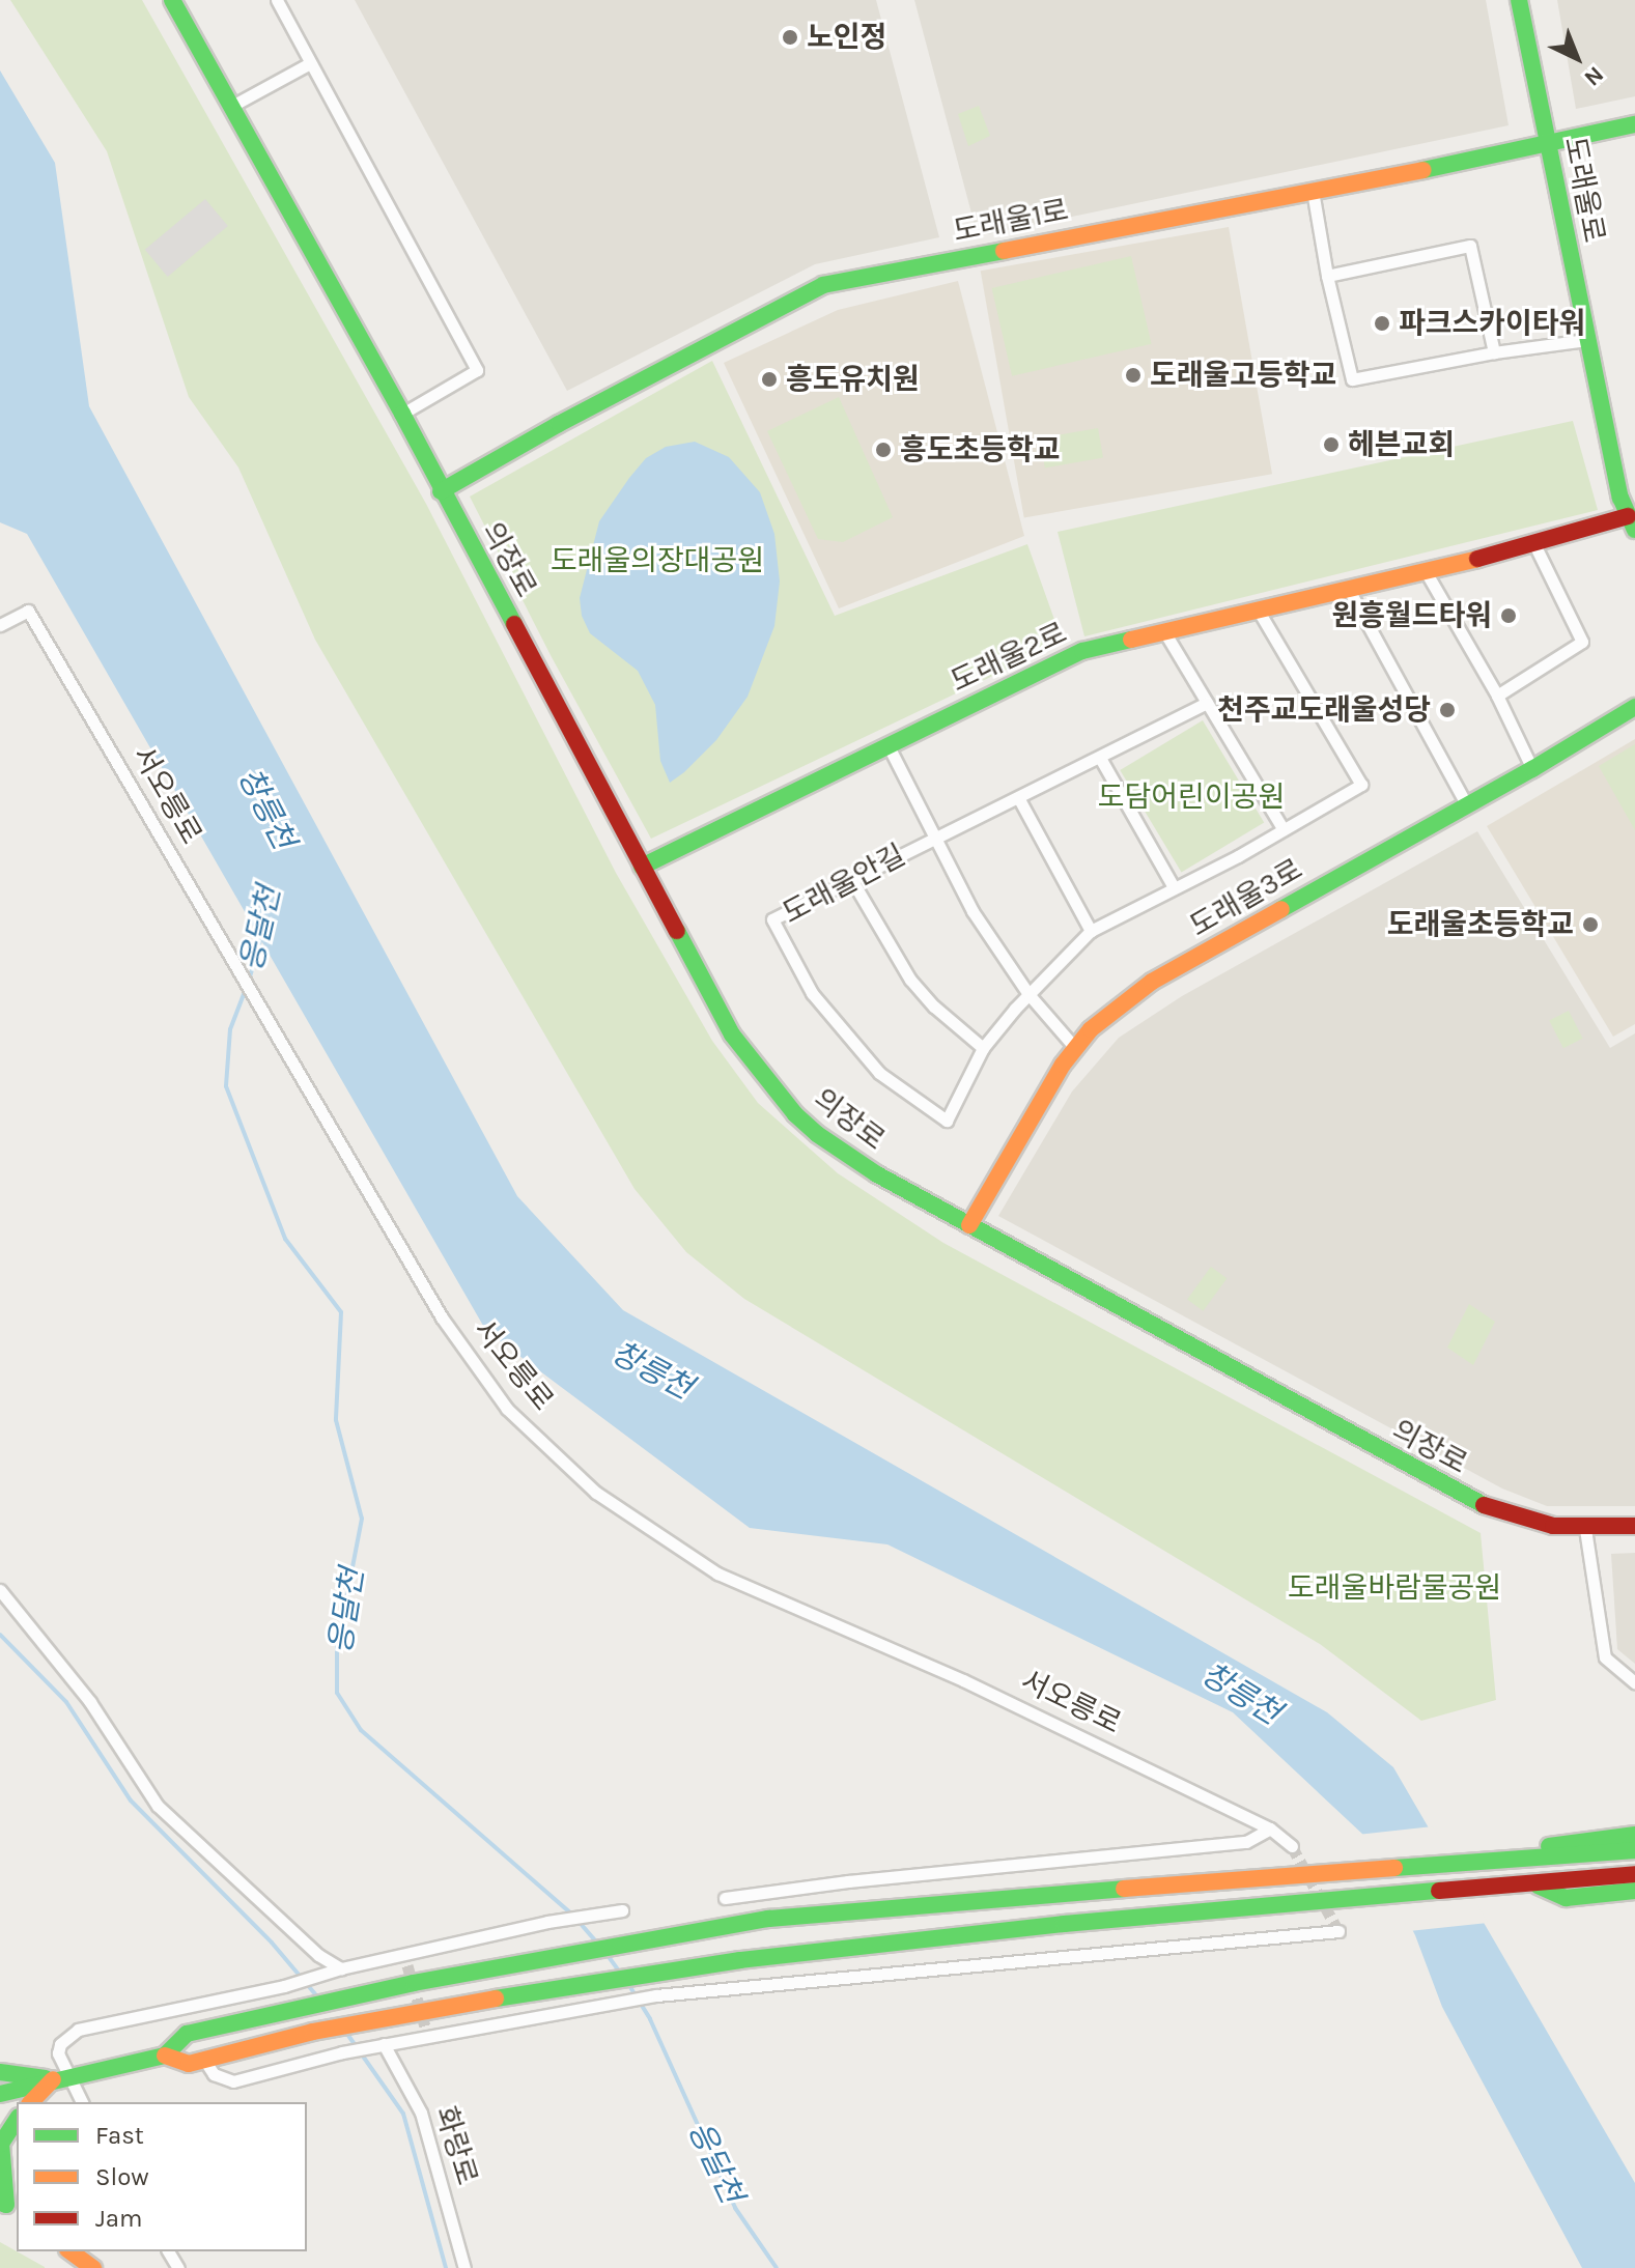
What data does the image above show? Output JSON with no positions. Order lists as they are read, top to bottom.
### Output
{
  "streets": {
    "street": [
      "도래울로",
      "도래울1로",
      "의장로",
      "도래울2로",
      "서오릉로",
      "도래울안길",
      "도래울3로",
      "화랑로"
    ]
  },
  "crossings": [
    ["도래울로", "도래울1로"],
    ["도래울로", "도래울2로"],
    ["도래울1로", "의장로"],
    ["의장로", "도래울2로"],
    ["의장로", "도래울3로"],
    ["도래울2로", "도래울안길"],
    ["도래울안길", "도래울3로"]
  ],
  "water": ["창릉천", "응달천"],
  "parks": ["도래울의장대공원", "도담어린이공원", "도래울바람물공원"],
  "places": [
    "노인정",
    "파크스카이타워",
    "도래울고등학교",
    "흥도유치원",
    "헤븐교회",
    "흥도초등학교",
    "원흥월드타워",
    "천주교도래울성당",
    "도래울초등학교"
  ],
  "legend": ["Fast", "Slow", "Jam"],
  "north": "bottom right"
}
